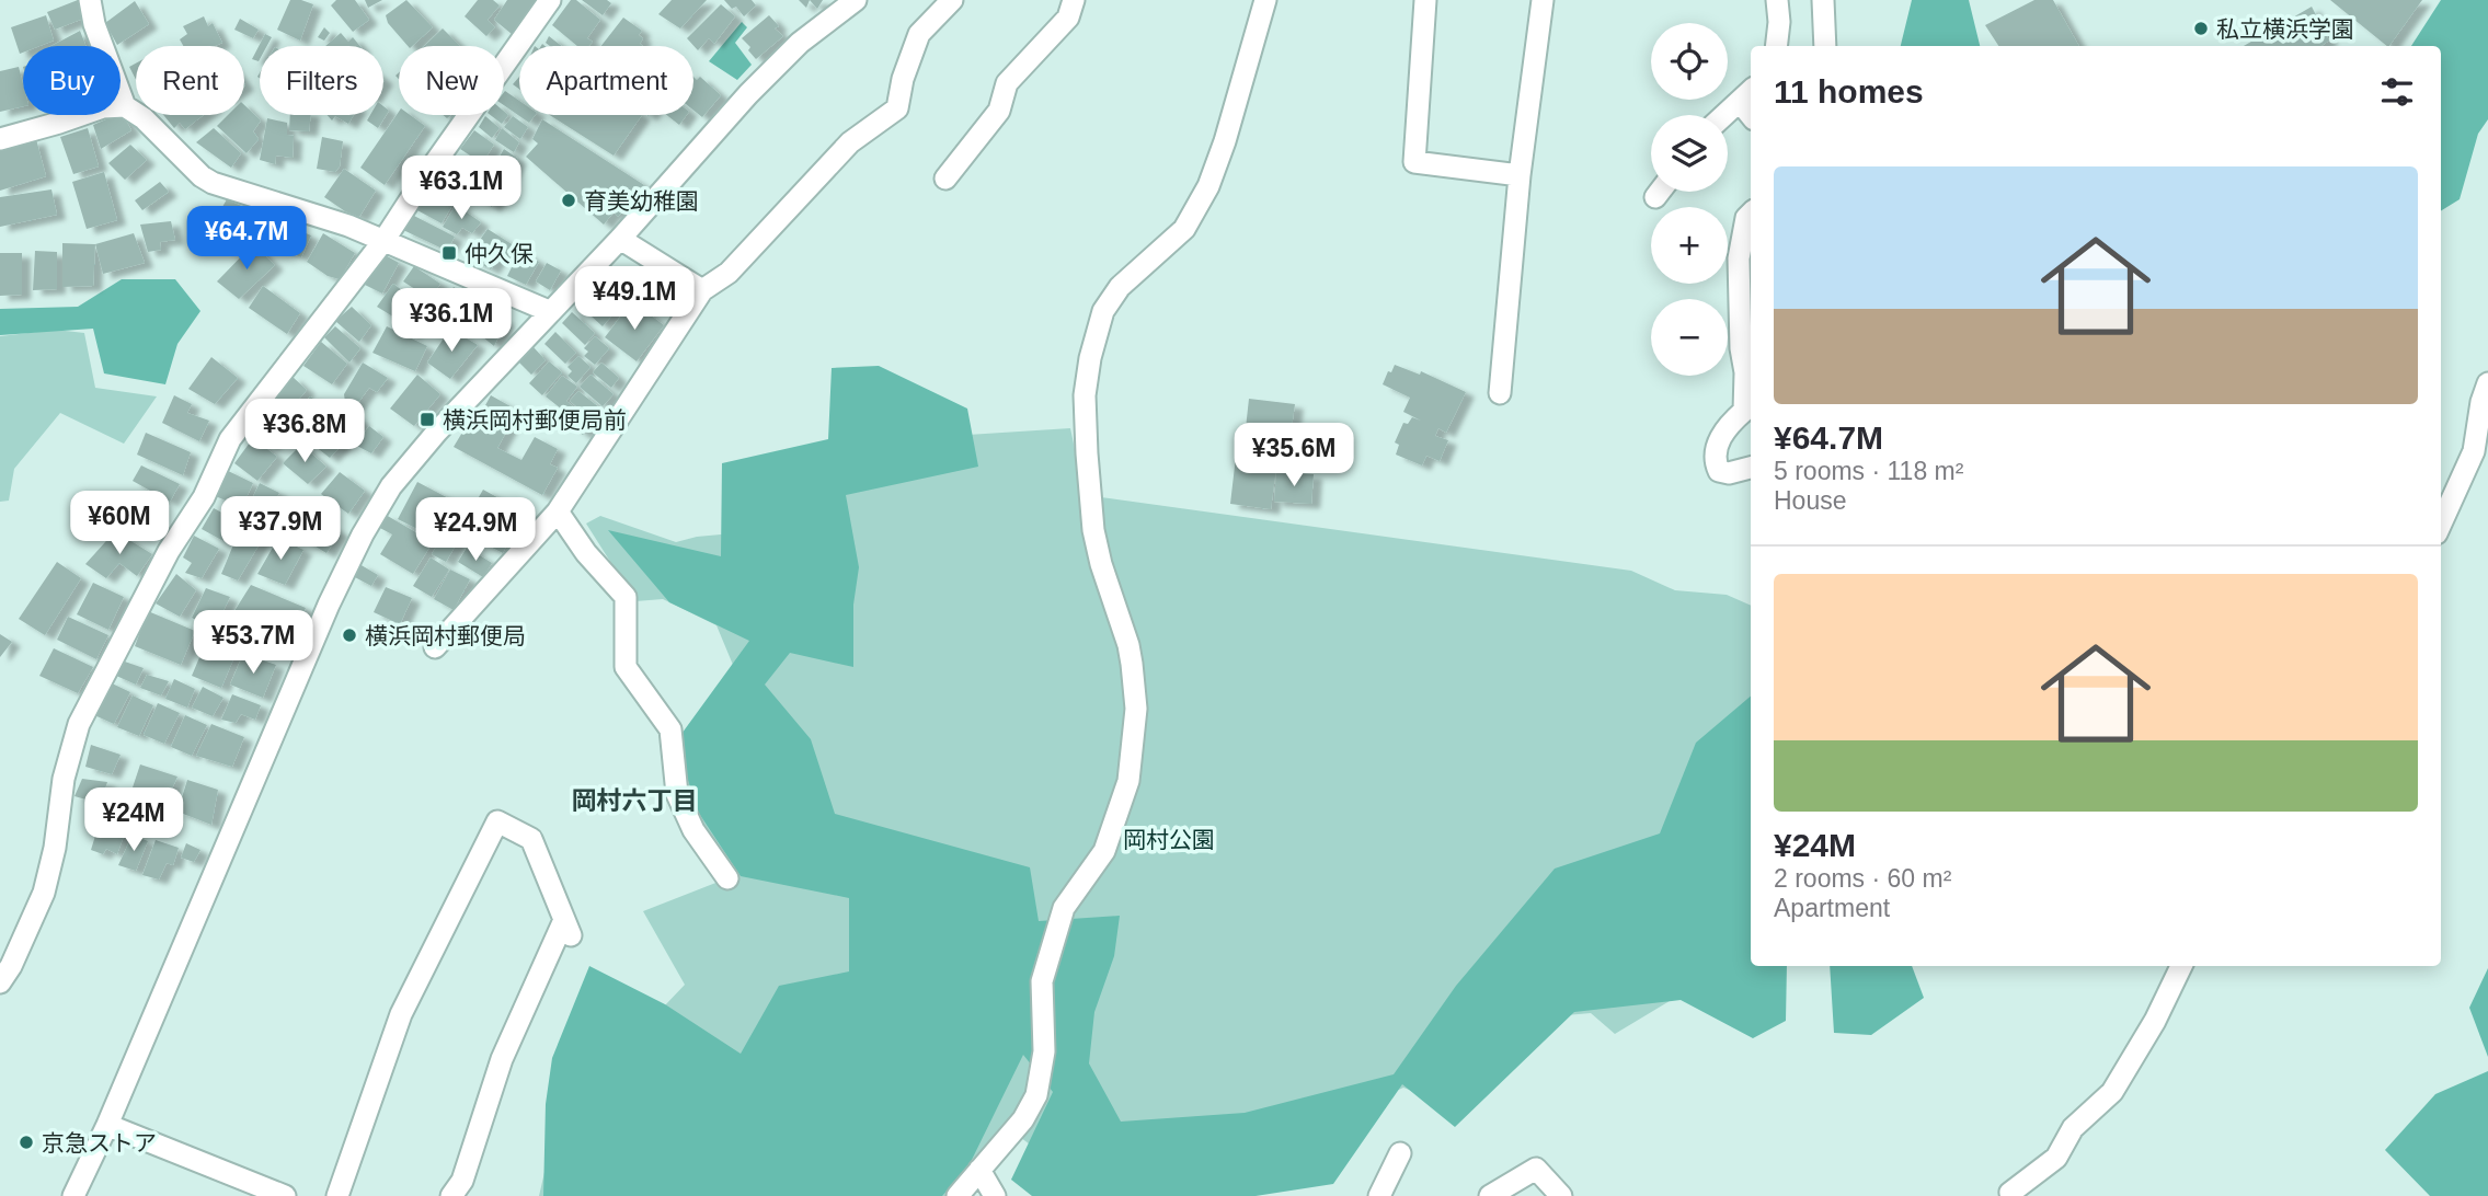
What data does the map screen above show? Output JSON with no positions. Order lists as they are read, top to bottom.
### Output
{
  "districts": ["岡村六丁目"],
  "parks": ["岡村公園"],
  "places": {
    "other": [
      "私立横浜学園",
      "育美幼稚園",
      "横浜岡村郵便局",
      "京急ストア"
    ],
    "transit": ["仲久保", "横浜岡村郵便局前"]
  },
  "page": {
    "map_buttons": ["+", "−"],
    "chip": [
      "Buy",
      "Rent",
      "Filters",
      "New",
      "Apartment"
    ],
    "heading": "11 homes",
    "list": [
      {
        "name": "¥64.7M",
        "note": "5 rooms · 118 m² · House"
      },
      {
        "name": "¥24M",
        "note": "2 rooms · 60 m² · Apartment"
      }
    ],
    "price": [
      "¥63.1M",
      "¥64.7M",
      "¥49.1M",
      "¥36.1M",
      "¥36.8M",
      "¥35.6M",
      "¥60M",
      "¥37.9M",
      "¥24.9M",
      "¥53.7M",
      "¥24M"
    ]
  }
}
